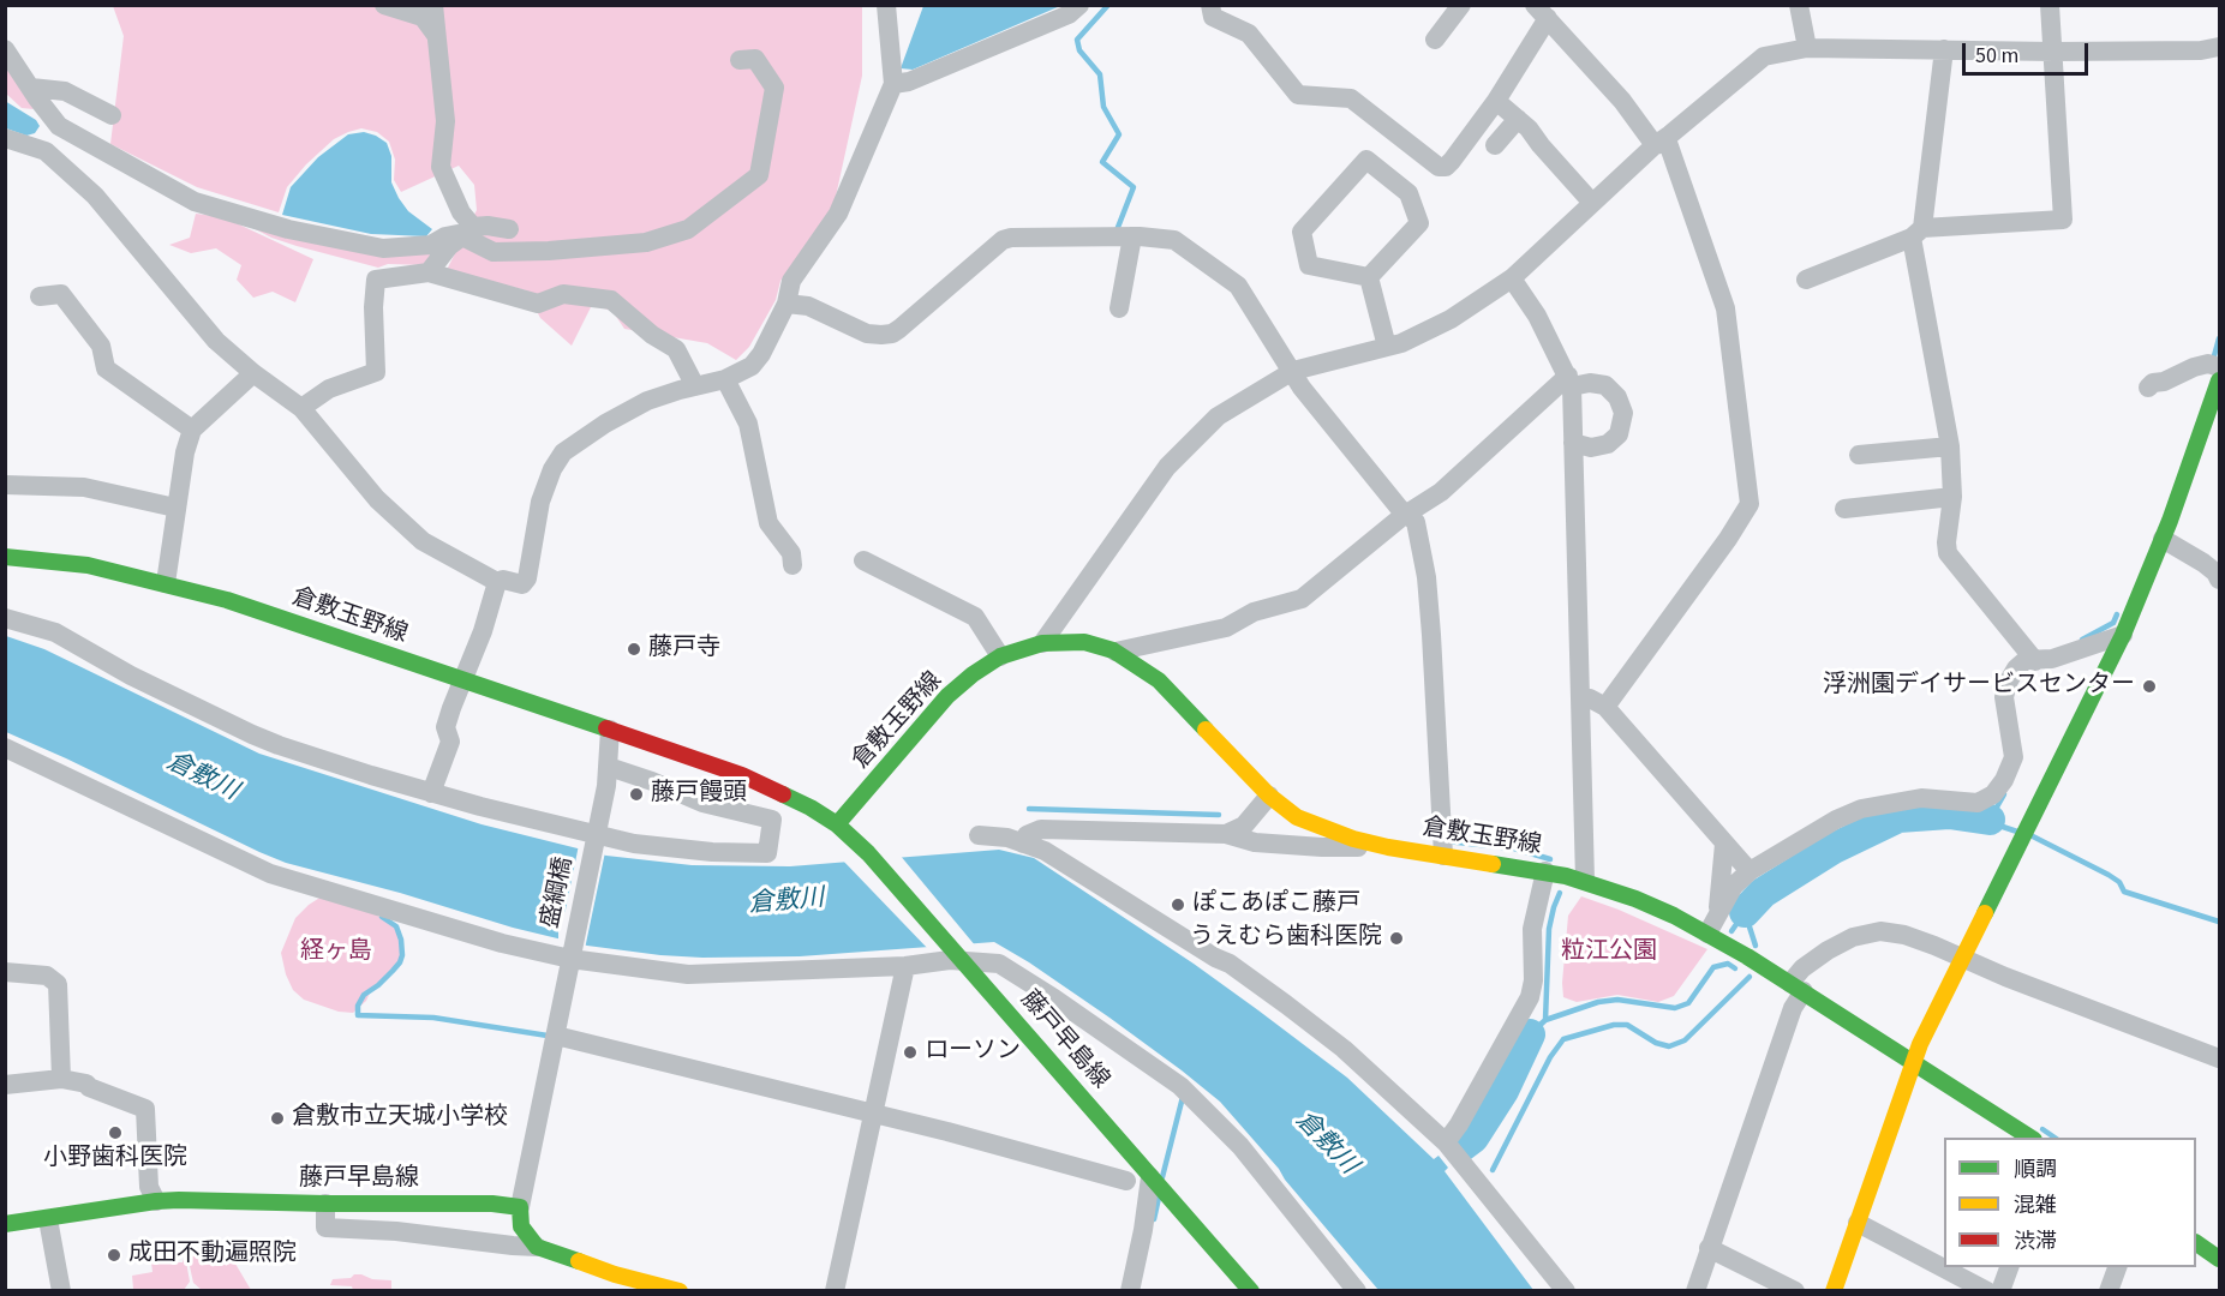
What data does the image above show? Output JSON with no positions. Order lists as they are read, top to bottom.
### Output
{
  "streets": {
    "main road": ["倉敷玉野線", "藤戸早島線"],
    "street": ["盛綱橋"]
  },
  "crossings": [
    ["倉敷玉野線", "盛綱橋"],
    ["倉敷玉野線", "藤戸早島線"],
    ["盛綱橋", "藤戸早島線"]
  ],
  "water": ["倉敷川"],
  "parks": ["経ヶ島", "粒江公園"],
  "places": [
    "藤戸寺",
    "浮洲園デイサービスセンター",
    "藤戸饅頭",
    "ぽこあぽこ藤戸",
    "うえむら歯科医院",
    "ローソン",
    "倉敷市立天城小学校",
    "小野歯科医院",
    "成田不動遍照院"
  ],
  "legend": ["順調", "混雑", "渋滞"],
  "scale_bar": "50 m"
}
